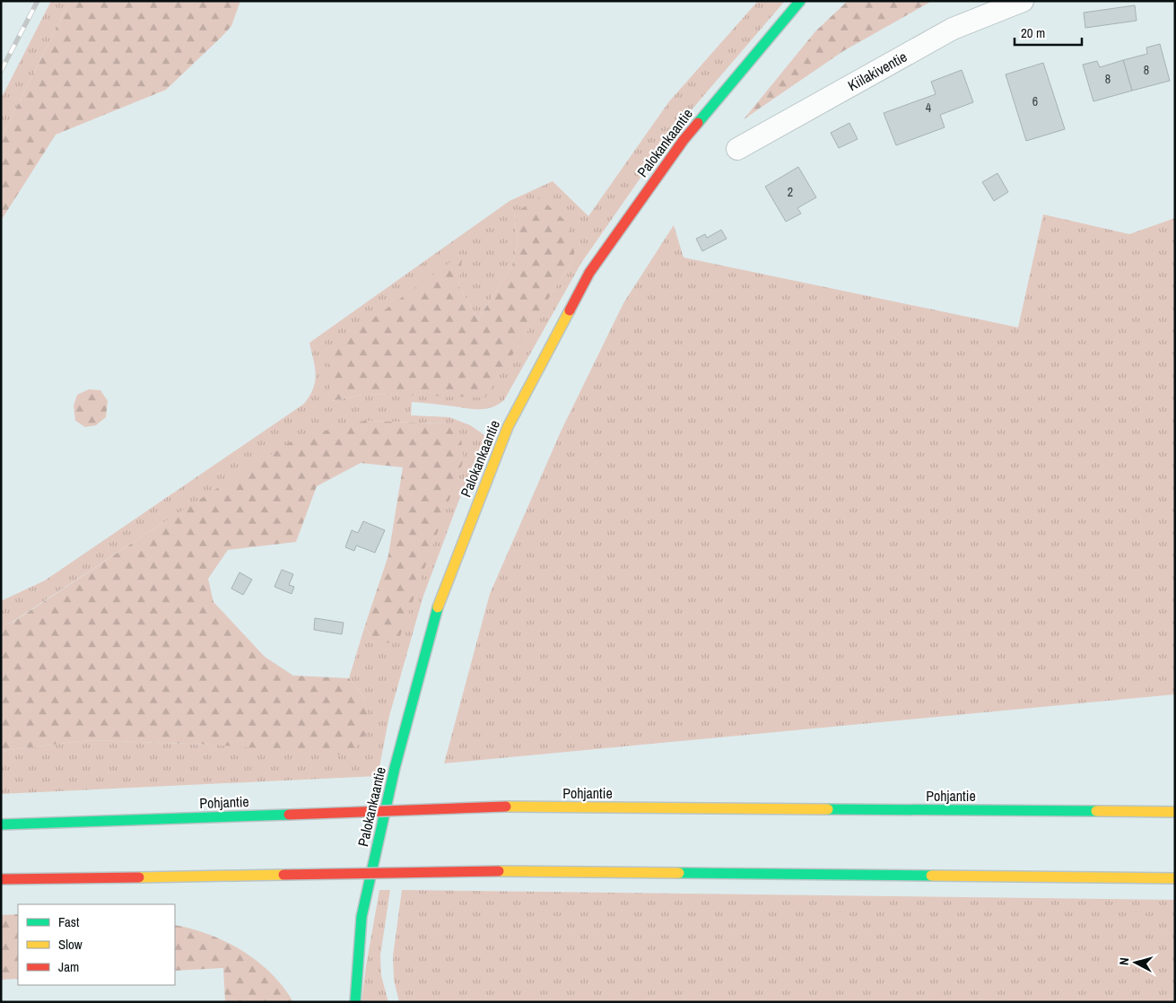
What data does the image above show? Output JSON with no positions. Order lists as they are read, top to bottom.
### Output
{
  "streets": {
    "main road": ["Palokankaantie", "Pohjantie"],
    "street": ["Kiilakiventie"]
  },
  "house_numbers": [
    "8",
    "8",
    "6",
    "4",
    "2"
  ],
  "legend": ["Fast", "Slow", "Jam"],
  "scale_bar": "20 m",
  "north": "left"
}
